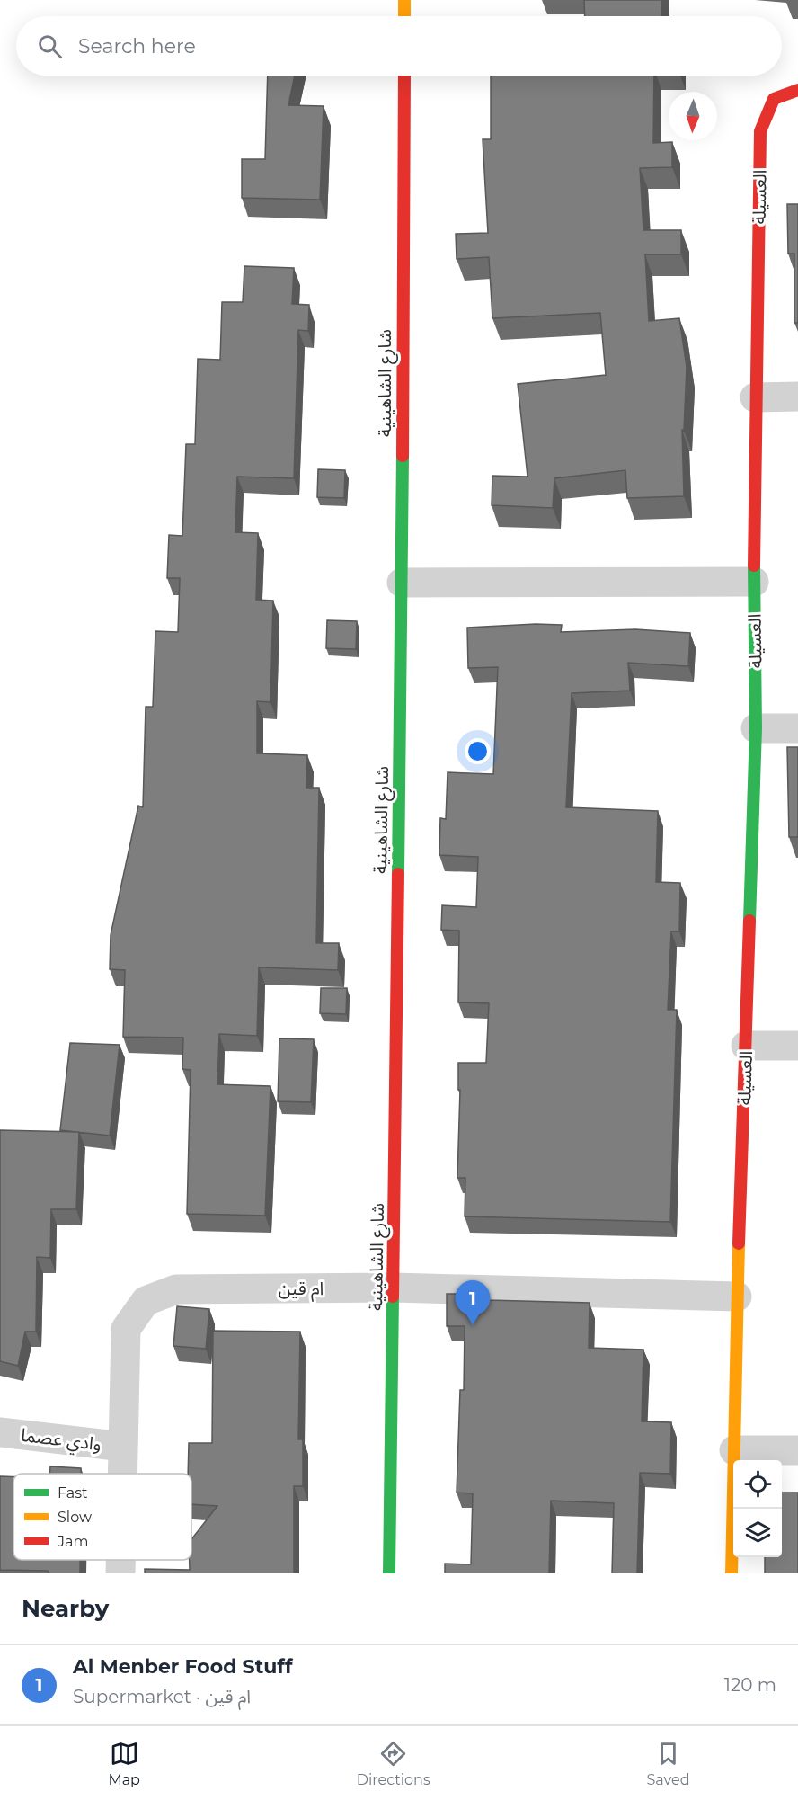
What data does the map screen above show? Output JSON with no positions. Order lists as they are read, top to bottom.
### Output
{
  "streets": {
    "street": [
      "العسيلة",
      "شارع الشاهينية",
      "ام قين",
      "وادي عصما"
    ]
  },
  "crossings": [
    ["العسيلة", "ام قين"],
    ["شارع الشاهينية", "ام قين"],
    ["ام قين", "وادي عصما"]
  ],
  "legend": ["Fast", "Slow", "Jam"],
  "north": "bottom",
  "page": {
    "search": "Search here",
    "pins": "1",
    "heading": "Nearby",
    "list": [
      {
        "mark": "1",
        "name": "Al Menber Food Stuff",
        "note": "Supermarket · ام قين",
        "value": "120 m"
      }
    ],
    "nav": ["Map", "Directions", "Saved"]
  }
}
